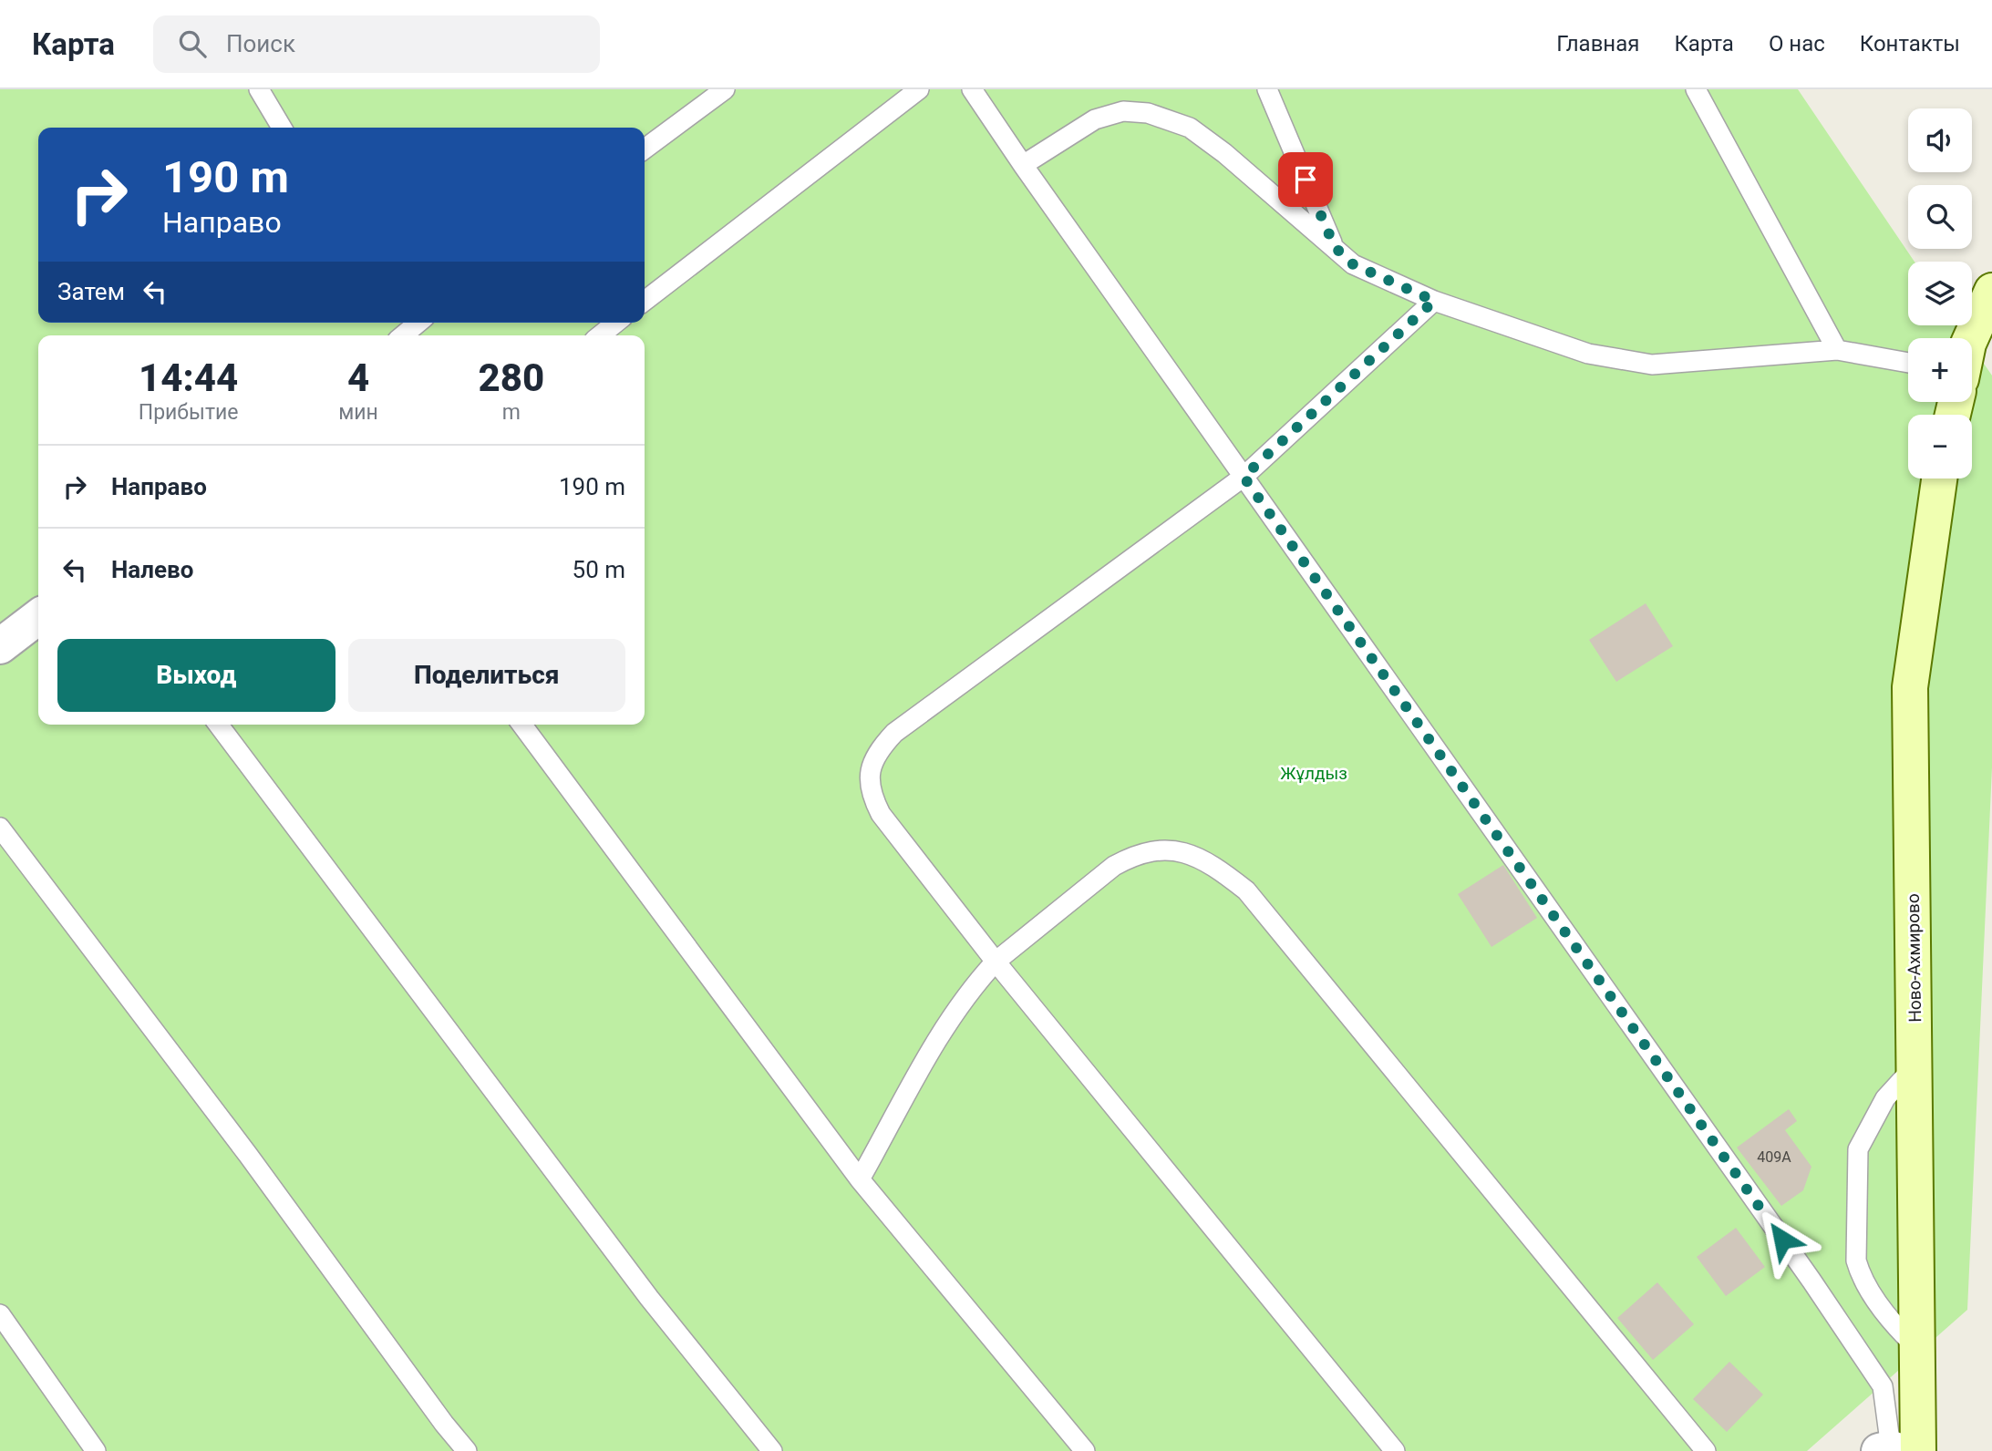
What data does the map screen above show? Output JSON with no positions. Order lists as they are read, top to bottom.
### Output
{
  "streets": {
    "street": ["Ново-Ахмирово"]
  },
  "parks": ["Жұлдыз"],
  "house_numbers": ["409А"],
  "page": {
    "header": "Карта",
    "search": "Поиск",
    "nav": [
      "Главная",
      "Карта",
      "О нас",
      "Контакты"
    ],
    "map_buttons": ["+", "−"],
    "turn": ["190 m", "Направо"],
    "then": "Затем",
    "eta": [
      "14:44",
      "Прибытие",
      "4",
      "мин",
      "280",
      "m"
    ],
    "list": [
      {
        "name": "Направо",
        "value": "190 m"
      },
      {
        "name": "Налево",
        "value": "50 m"
      }
    ],
    "buttons": ["Выход", "Поделиться"]
  }
}
